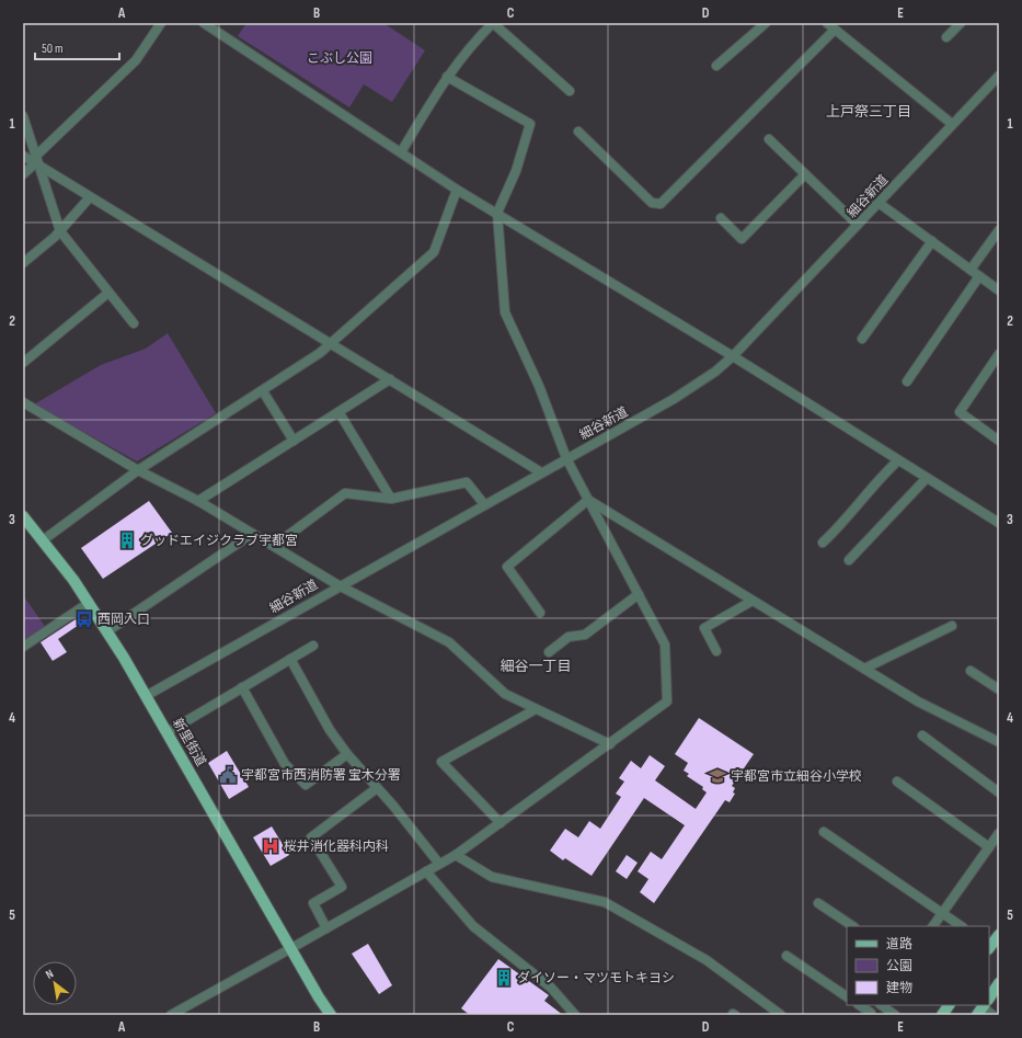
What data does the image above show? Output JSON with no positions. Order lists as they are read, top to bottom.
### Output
{
  "streets": {
    "main road": ["新里街道"],
    "street": ["細谷新道"]
  },
  "crossings": [
    ["細谷新道", "新里街道"]
  ],
  "districts": ["上戸祭三丁目", "細谷一丁目"],
  "parks": ["こぶし公園"],
  "places": {
    "building": ["グッドエイジクラブ宇都宮", "ダイソー・マツモトキヨシ"],
    "bus stop": ["西岡入口"],
    "public building": ["宇都宮市西消防署 宝木分署"],
    "school or university": ["宇都宮市立細谷小学校"],
    "hospital": ["桜井消化器科内科"]
  },
  "legend": ["道路", "公園", "建物"],
  "scale_bar": "50 m",
  "north": "top left",
  "grid": {
    "columns": [
      "A",
      "B",
      "C",
      "D",
      "E"
    ],
    "rows": [
      "1",
      "2",
      "3",
      "4",
      "5"
    ]
  }
}
